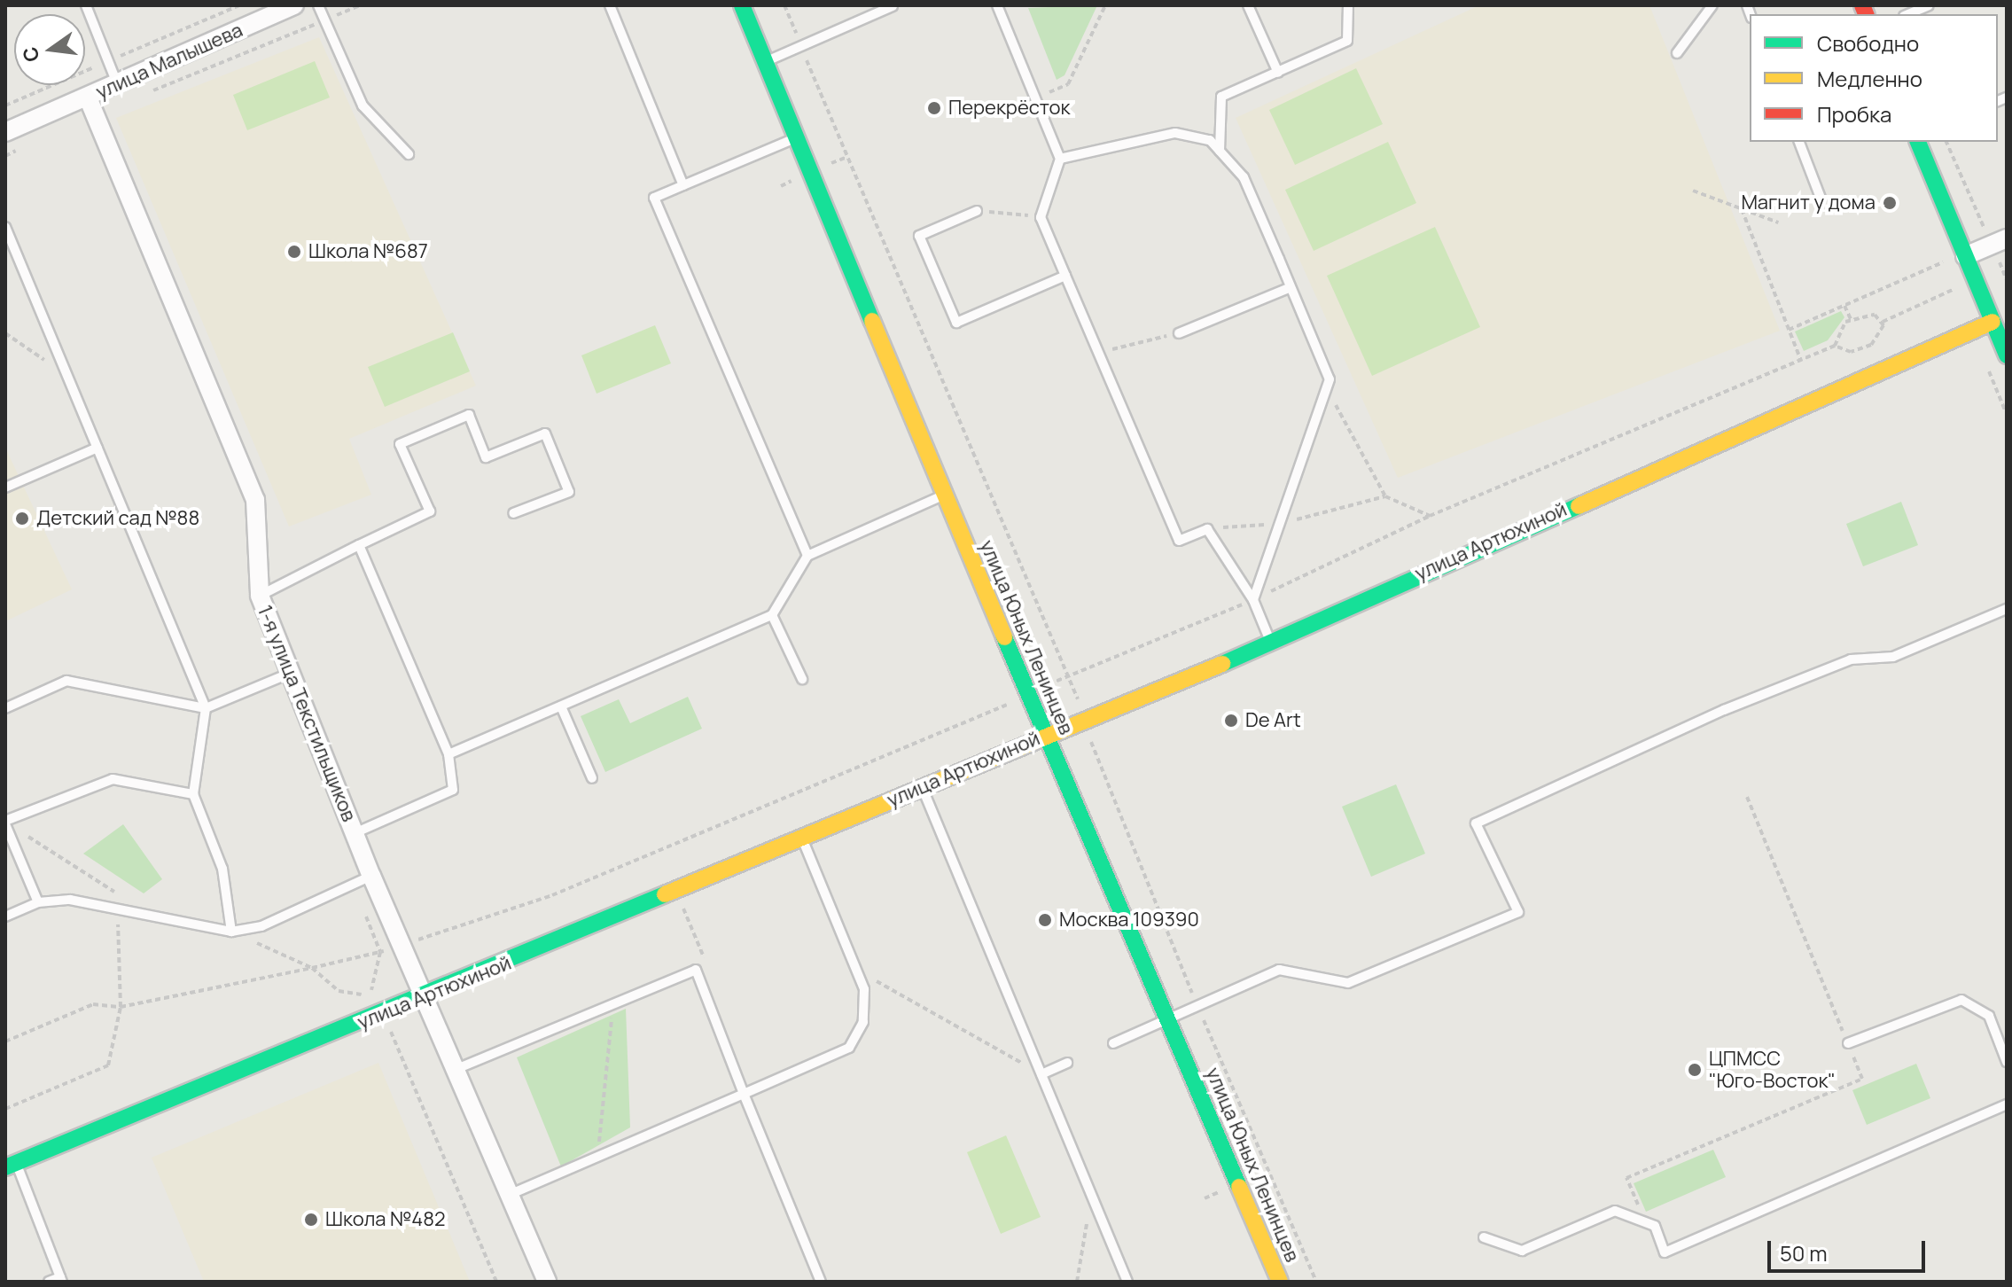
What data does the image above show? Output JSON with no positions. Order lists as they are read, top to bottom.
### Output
{
  "streets": {
    "street": [
      "улица Малышева",
      "улица Артюхиной",
      "улица Юных Ленинцев",
      "1-я улица Текстильщиков"
    ]
  },
  "crossings": [
    ["улица Малышева", "1-я улица Текстильщиков"],
    ["улица Артюхиной", "улица Юных Ленинцев"],
    ["улица Артюхиной", "1-я улица Текстильщиков"]
  ],
  "places": [
    "Перекрёсток",
    "Магнит у дома",
    "Школа №687",
    "Детский сад №88",
    "De Art",
    "Москва 109390",
    "ЦПМСС \"Юго-Восток\"",
    "Школа №482"
  ],
  "legend": ["Свободно", "Медленно", "Пробка"],
  "scale_bar": "50 m",
  "north": "left"
}
